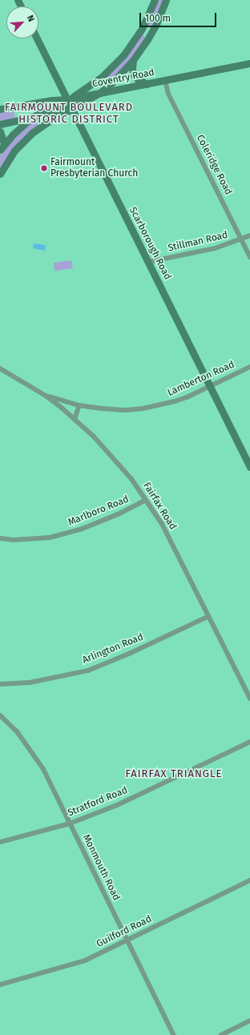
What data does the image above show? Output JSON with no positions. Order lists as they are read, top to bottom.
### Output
{
  "streets": {
    "main road": ["Coventry Road", "Scarborough Road"],
    "street": [
      "Coleridge Road",
      "Stillman Road",
      "Lamberton Road",
      "Fairfax Road",
      "Marlboro Road",
      "Arlington Road",
      "Stratford Road",
      "Monmouth Road",
      "Guilford Road"
    ]
  },
  "crossings": [
    ["Coventry Road", "Coleridge Road"],
    ["Coventry Road", "Scarborough Road"],
    ["Coleridge Road", "Stillman Road"],
    ["Stillman Road", "Scarborough Road"],
    ["Scarborough Road", "Lamberton Road"],
    ["Lamberton Road", "Fairfax Road"],
    ["Fairfax Road", "Marlboro Road"],
    ["Fairfax Road", "Arlington Road"],
    ["Stratford Road", "Monmouth Road"],
    ["Monmouth Road", "Guilford Road"]
  ],
  "districts": ["FAIRMOUNT BOULEVARD HISTORIC DISTRICT", "FAIRFAX TRIANGLE"],
  "places": ["Fairmount Presbyterian Church"],
  "scale_bar": "100 m",
  "north": "top right"
}
